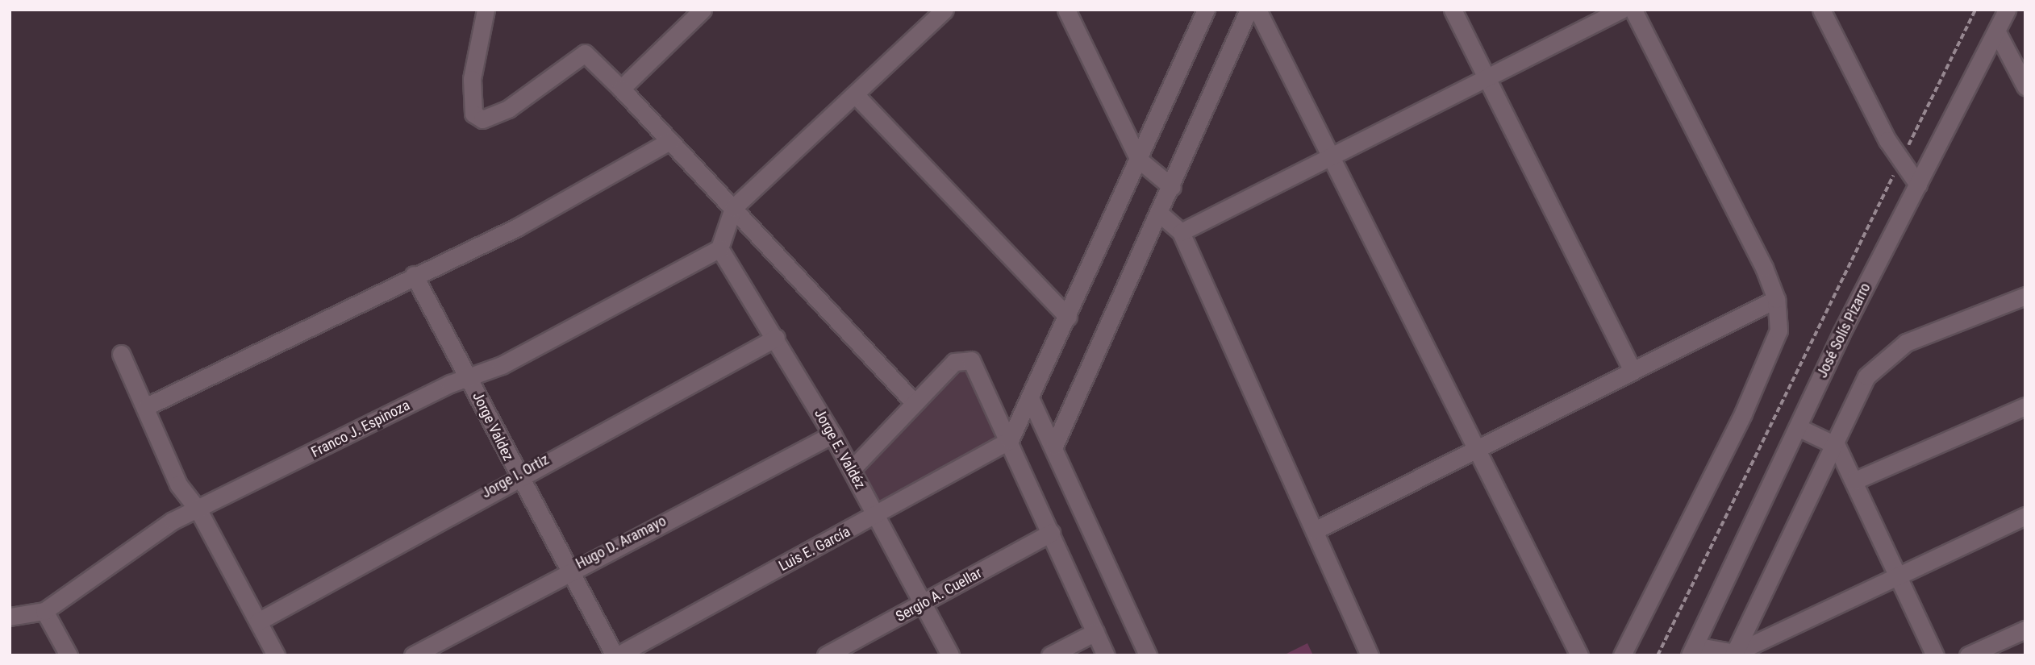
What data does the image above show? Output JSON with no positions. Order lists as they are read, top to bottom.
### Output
{
  "streets": {
    "street": [
      "José Solís Pizarro",
      "Jorge Valdez",
      "Franco J. Espinoza",
      "Jorge E. Valdéz",
      "Jorge I. Ortiz",
      "Hugo D. Aramayo",
      "Luis E. García",
      "Sergio A. Cuellar"
    ]
  },
  "crossings": [
    ["Jorge Valdez", "Franco J. Espinoza"],
    ["Jorge Valdez", "Jorge I. Ortiz"],
    ["Jorge Valdez", "Hugo D. Aramayo"],
    ["Jorge Valdez", "Luis E. García"],
    ["Franco J. Espinoza", "Jorge E. Valdéz"],
    ["Jorge E. Valdéz", "Jorge I. Ortiz"],
    ["Jorge E. Valdéz", "Hugo D. Aramayo"],
    ["Jorge E. Valdéz", "Luis E. García"],
    ["Jorge E. Valdéz", "Sergio A. Cuellar"]
  ]
}
